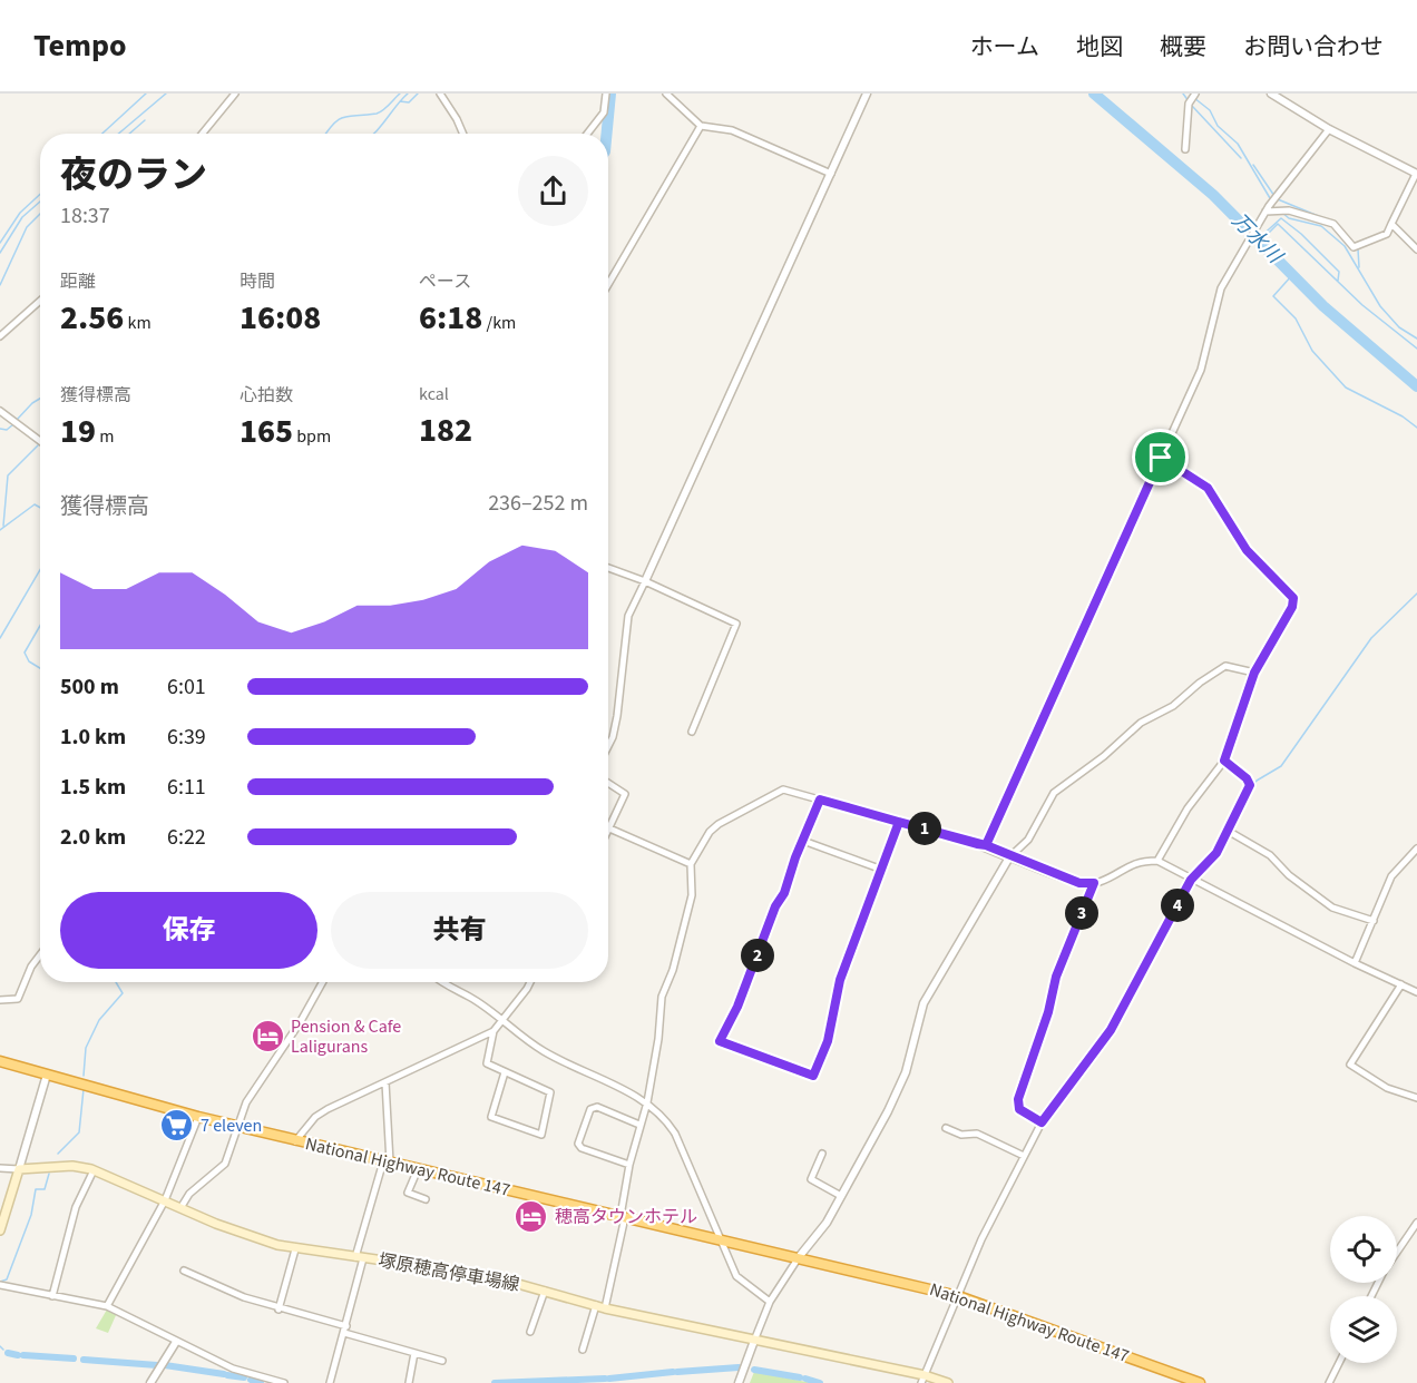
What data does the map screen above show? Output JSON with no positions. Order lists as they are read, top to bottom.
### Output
{
  "streets": {
    "highway": ["National Highway Route 147"],
    "main road": ["塚原穂高停車場線"]
  },
  "water": ["万水川"],
  "places": {
    "hotel": ["Pension & Cafe Laligurans", "穂高タウンホテル"],
    "supermarket": ["7 eleven"]
  },
  "page": {
    "header": "Tempo",
    "nav": [
      "ホーム",
      "地図",
      "概要",
      "お問い合わせ"
    ],
    "heading": ["夜のラン", "18:37"],
    "stats": [
      ["距離", "2.56 km"],
      ["時間", "16:08"],
      ["ペース", "6:18 /km"],
      ["獲得標高", "19 m"],
      ["心拍数", "165 bpm"],
      ["kcal", "182"]
    ],
    "chart": ["獲得標高", "236–252 m"],
    "list": [
      {
        "name": "500 m",
        "note": "6:01"
      },
      {
        "name": "1.0 km",
        "note": "6:39"
      },
      {
        "name": "1.5 km",
        "note": "6:11"
      },
      {
        "name": "2.0 km",
        "note": "6:22"
      }
    ],
    "pins": [
      "1",
      "4",
      "3",
      "2"
    ],
    "buttons": ["保存", "共有"]
  }
}
